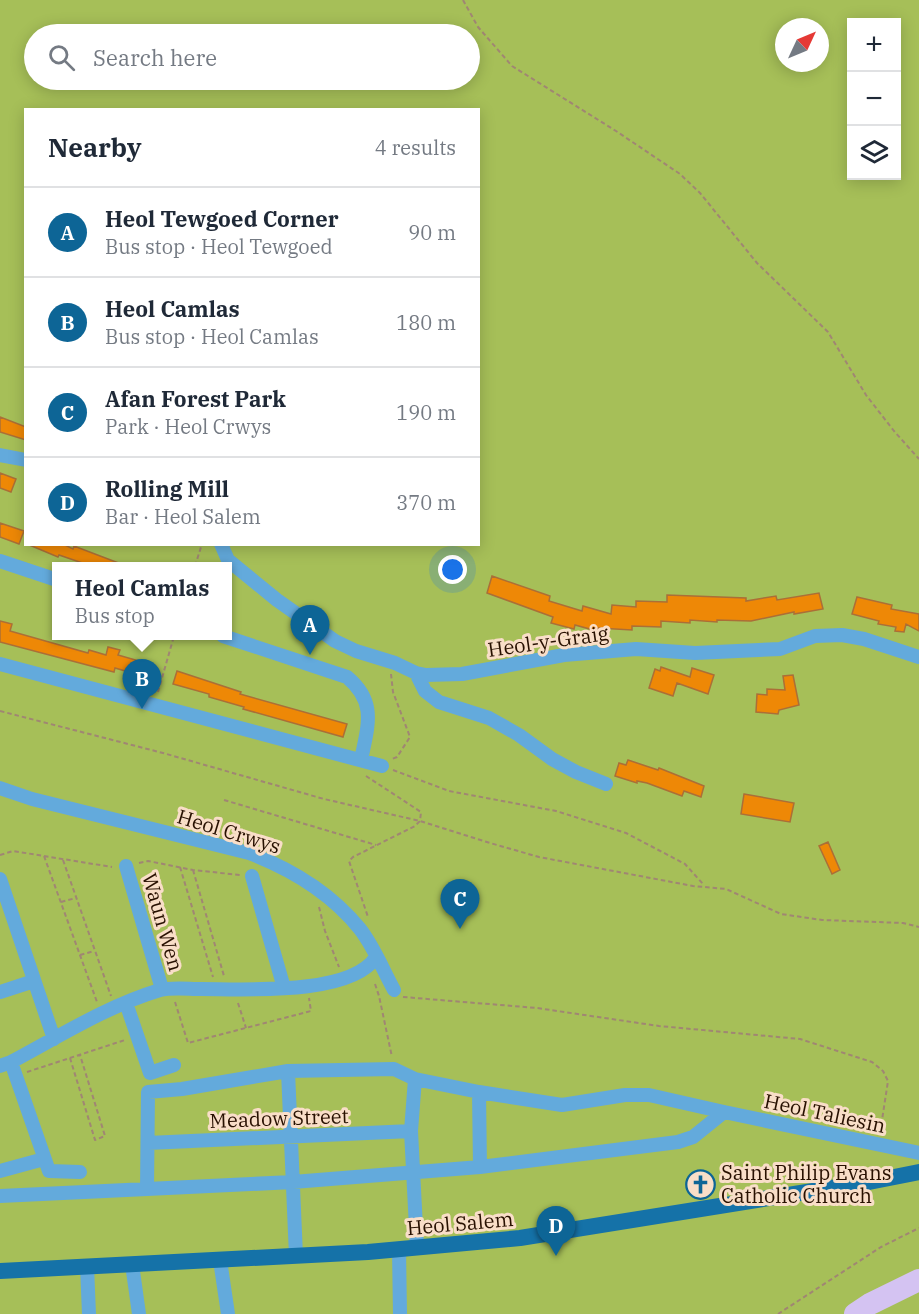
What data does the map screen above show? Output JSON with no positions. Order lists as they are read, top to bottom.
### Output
{
  "streets": {
    "main road": ["Heol Salem"],
    "street": [
      "Heol-y-Graig",
      "Heol Crwys",
      "Waun Wen",
      "Heol Taliesin",
      "Meadow Street"
    ]
  },
  "crossings": [
    ["Heol Crwys", "Waun Wen"]
  ],
  "places": {
    "church": ["Saint Philip Evans Catholic Church"]
  },
  "north": "top right",
  "page": {
    "map_buttons": ["+", "−"],
    "search": "Search here",
    "heading": ["Nearby", "4 results"],
    "list": [
      {
        "mark": "A",
        "name": "Heol Tewgoed Corner",
        "note": "Bus stop · Heol Tewgoed",
        "value": "90 m"
      },
      {
        "mark": "B",
        "name": "Heol Camlas",
        "note": "Bus stop · Heol Camlas",
        "value": "180 m"
      },
      {
        "mark": "C",
        "name": "Afan Forest Park",
        "note": "Park · Heol Crwys",
        "value": "190 m"
      },
      {
        "mark": "D",
        "name": "Rolling Mill",
        "note": "Bar · Heol Salem",
        "value": "370 m"
      }
    ],
    "popup": ["Heol Camlas", "Bus stop"],
    "pins": [
      "A",
      "B",
      "C",
      "D"
    ]
  }
}
